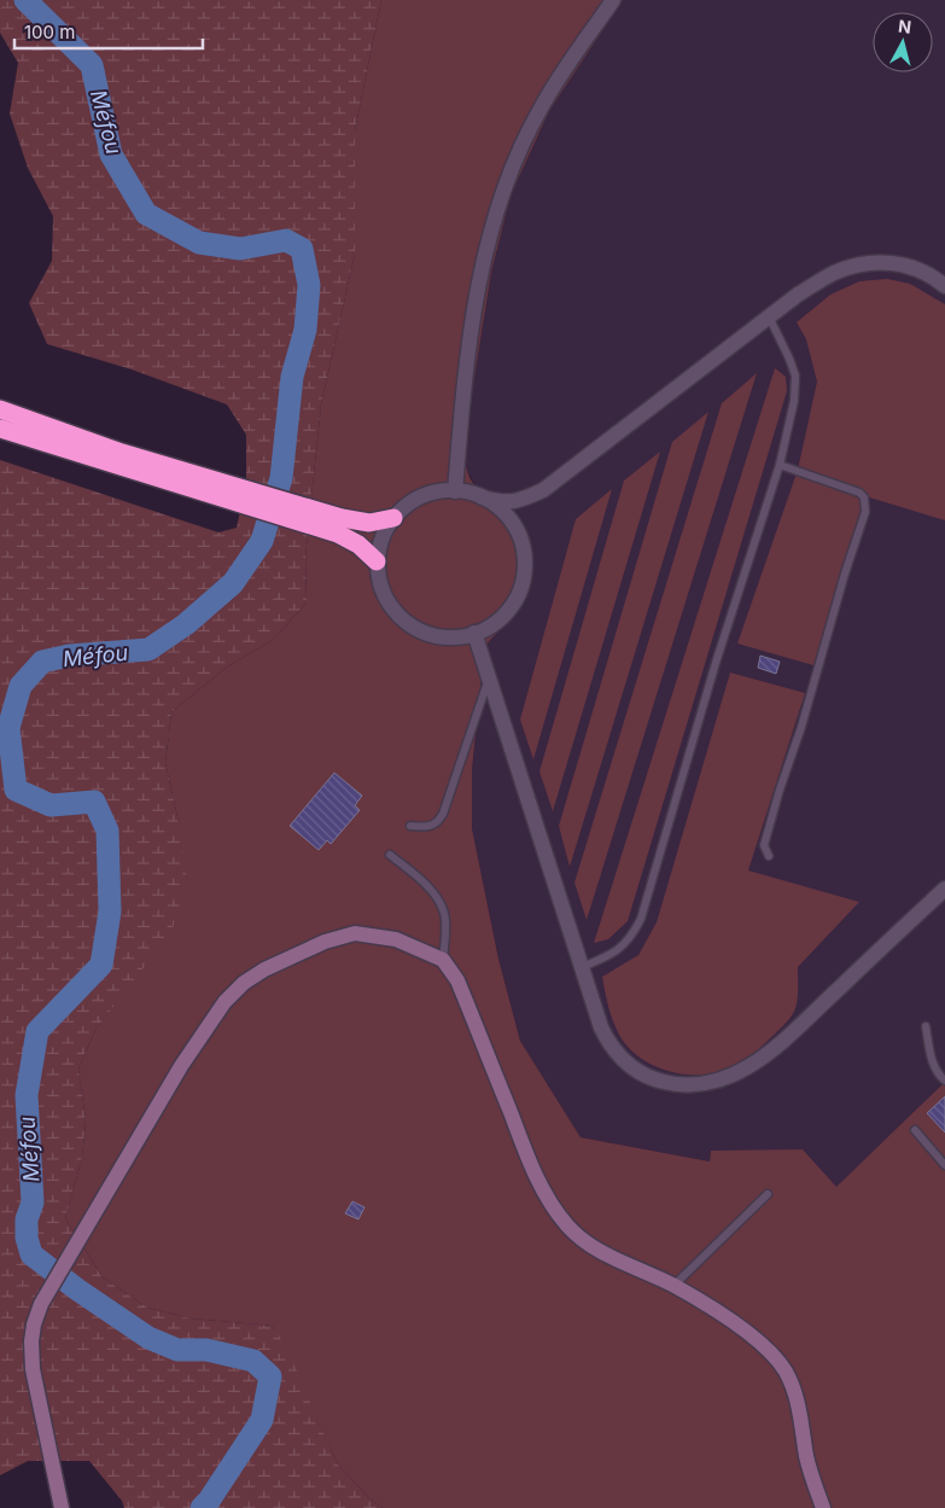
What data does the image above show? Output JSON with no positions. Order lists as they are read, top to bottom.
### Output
{
  "water": ["Méfou"],
  "scale_bar": "100 m",
  "north": "top"
}
